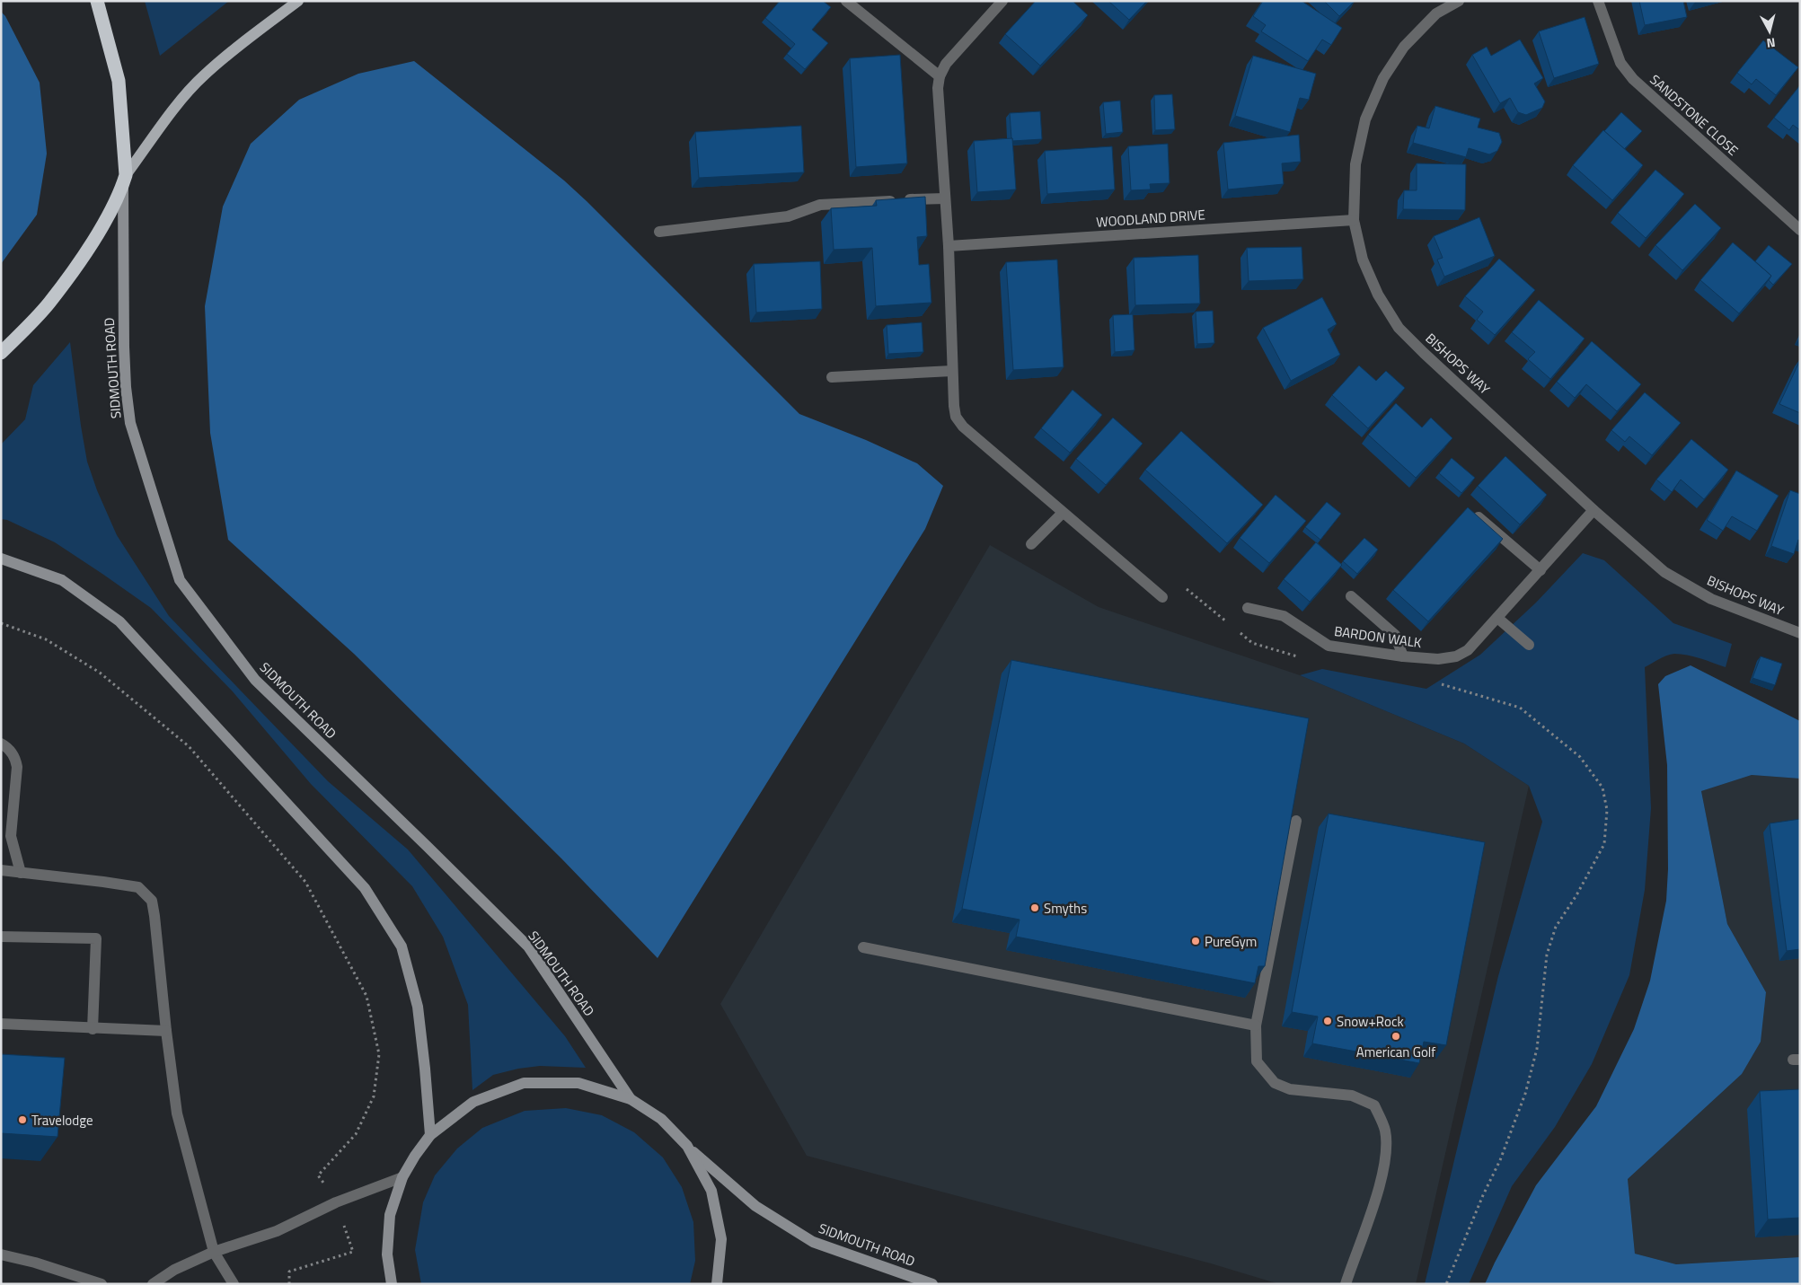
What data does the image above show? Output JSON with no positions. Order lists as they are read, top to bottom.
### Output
{
  "streets": {
    "main road": ["SIDMOUTH ROAD"],
    "street": [
      "SANDSTONE CLOSE",
      "WOODLAND DRIVE",
      "BISHOPS WAY",
      "BARDON WALK"
    ]
  },
  "crossings": [
    ["WOODLAND DRIVE", "BISHOPS WAY"],
    ["BISHOPS WAY", "BARDON WALK"]
  ],
  "places": [
    "Smyths",
    "PureGym",
    "Snow+Rock",
    "American Golf",
    "Travelodge"
  ],
  "north": "bottom"
}
